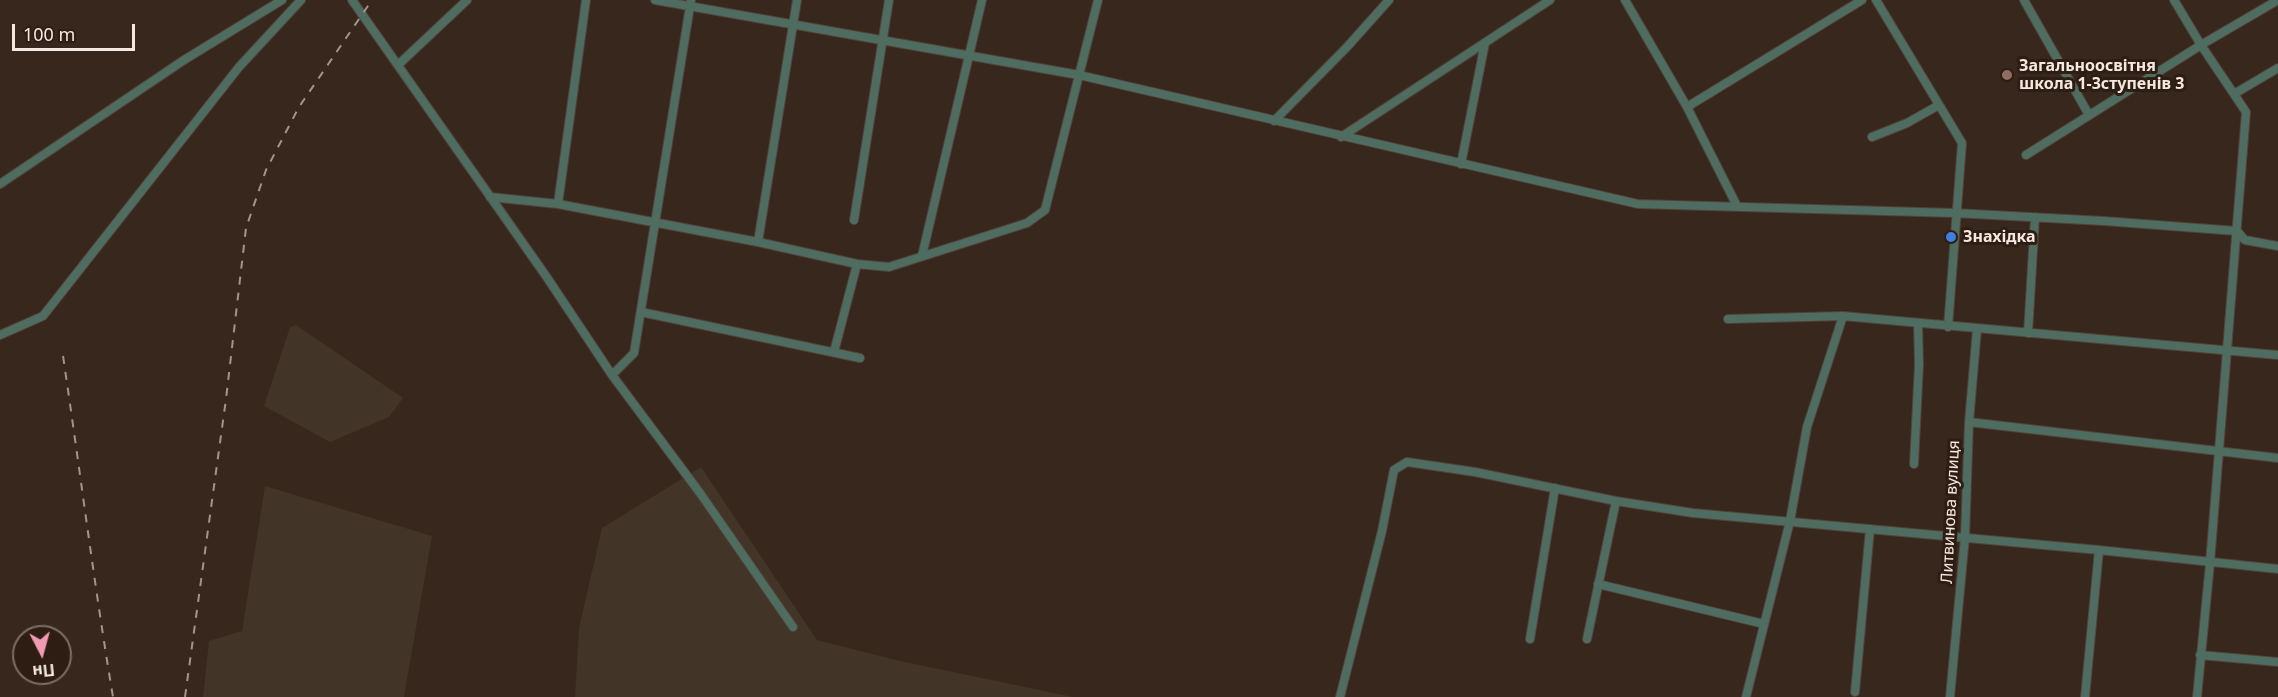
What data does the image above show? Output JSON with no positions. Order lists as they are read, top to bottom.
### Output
{
  "streets": {
    "street": ["Литвинова вулиця"]
  },
  "places": ["Загальноосвiтня школа 1-3ступенiв 3", "Знахідка"],
  "scale_bar": "100 m",
  "north": "bottom"
}
